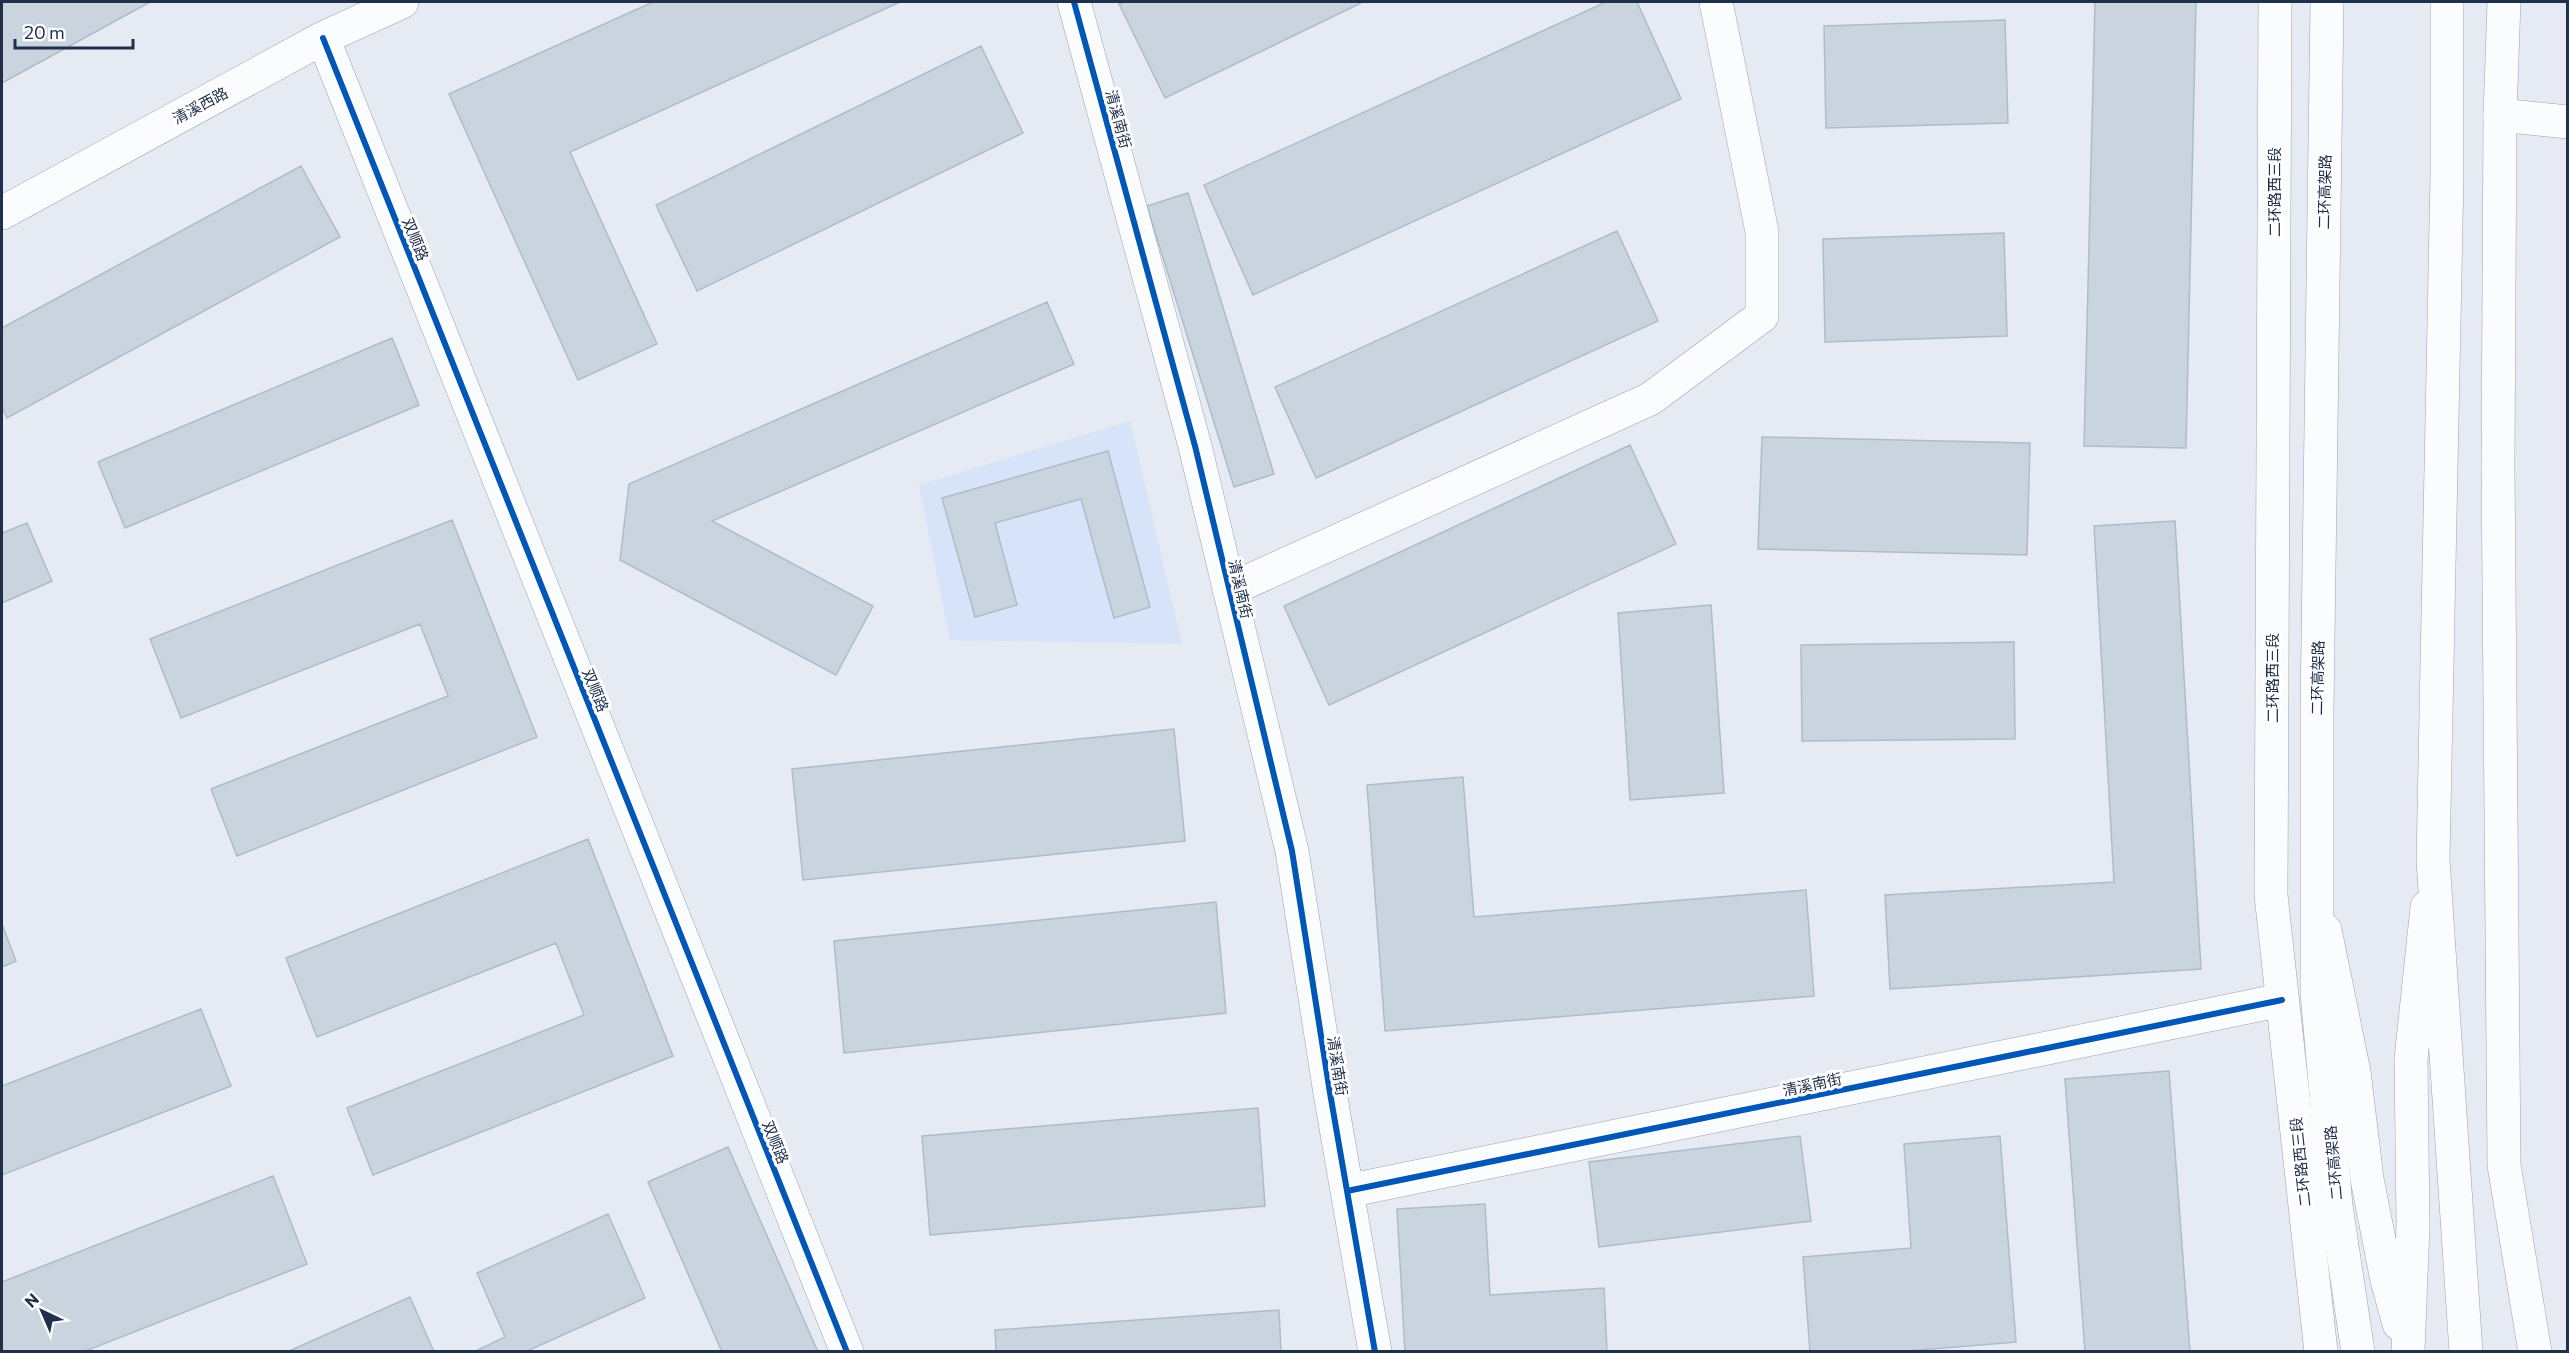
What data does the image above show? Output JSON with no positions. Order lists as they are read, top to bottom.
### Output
{
  "streets": {
    "main road": [
      "清溪西路",
      "清溪南街",
      "二环路西三段",
      "二环高架路",
      "双顺路"
    ]
  },
  "crossings": [
    ["清溪西路", "双顺路"],
    ["清溪南街", "二环路西三段"]
  ],
  "scale_bar": "20 m",
  "north": "top left"
}
